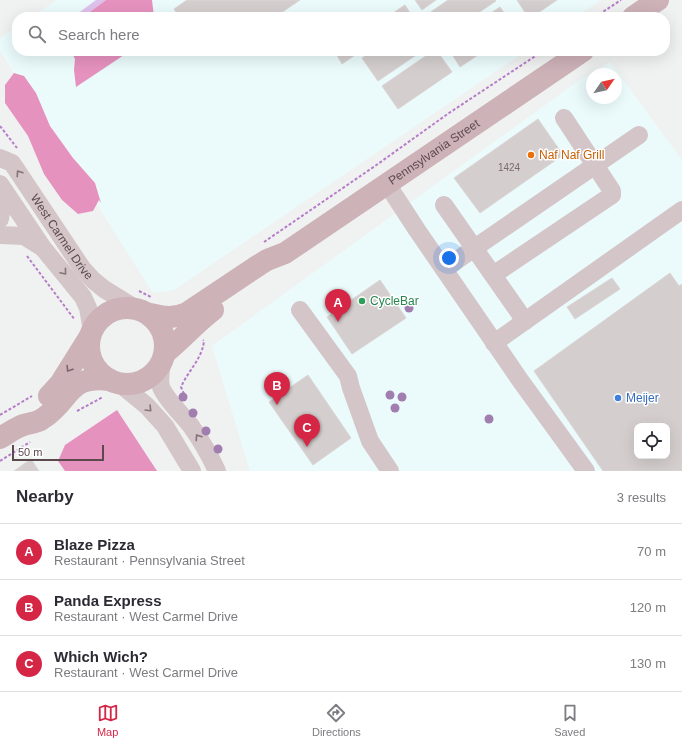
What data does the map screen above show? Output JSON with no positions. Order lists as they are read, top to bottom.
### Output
{
  "streets": {
    "main road": ["Pennsylvania Street"],
    "street": ["West Carmel Drive"]
  },
  "crossings": [
    ["Pennsylvania Street", "West Carmel Drive"]
  ],
  "places": ["Naf Naf Grill", "CycleBar", "Meijer"],
  "house_numbers": ["1424"],
  "scale_bar": "50 m",
  "north": "top right",
  "page": {
    "search": "Search here",
    "pins": ["A", "B", "C"],
    "scale": "50 m",
    "heading": ["Nearby", "3 results"],
    "list": [
      {
        "mark": "A",
        "name": "Blaze Pizza",
        "note": "Restaurant · Pennsylvania Street",
        "value": "70 m"
      },
      {
        "mark": "B",
        "name": "Panda Express",
        "note": "Restaurant · West Carmel Drive",
        "value": "120 m"
      },
      {
        "mark": "C",
        "name": "Which Wich?",
        "note": "Restaurant · West Carmel Drive",
        "value": "130 m"
      }
    ],
    "nav": ["Map", "Directions", "Saved"]
  }
}
